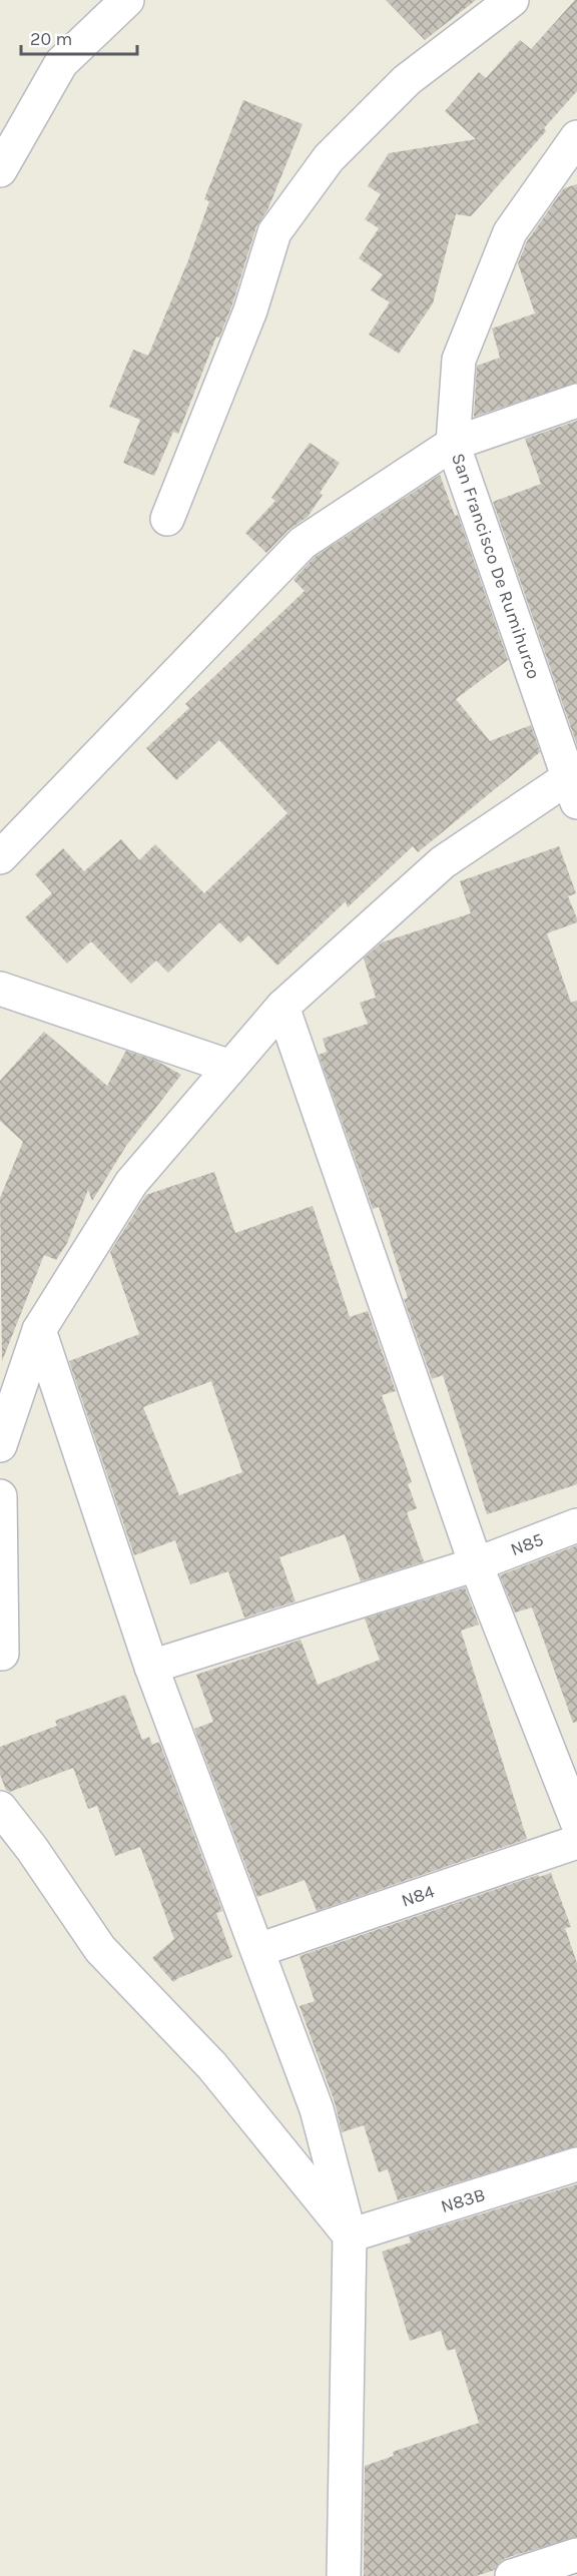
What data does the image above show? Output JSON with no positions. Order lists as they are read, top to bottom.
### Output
{
  "streets": {
    "street": [
      "San Francisco De Rumihurco",
      "N85",
      "N84",
      "N83B"
    ]
  },
  "scale_bar": "20 m"
}
